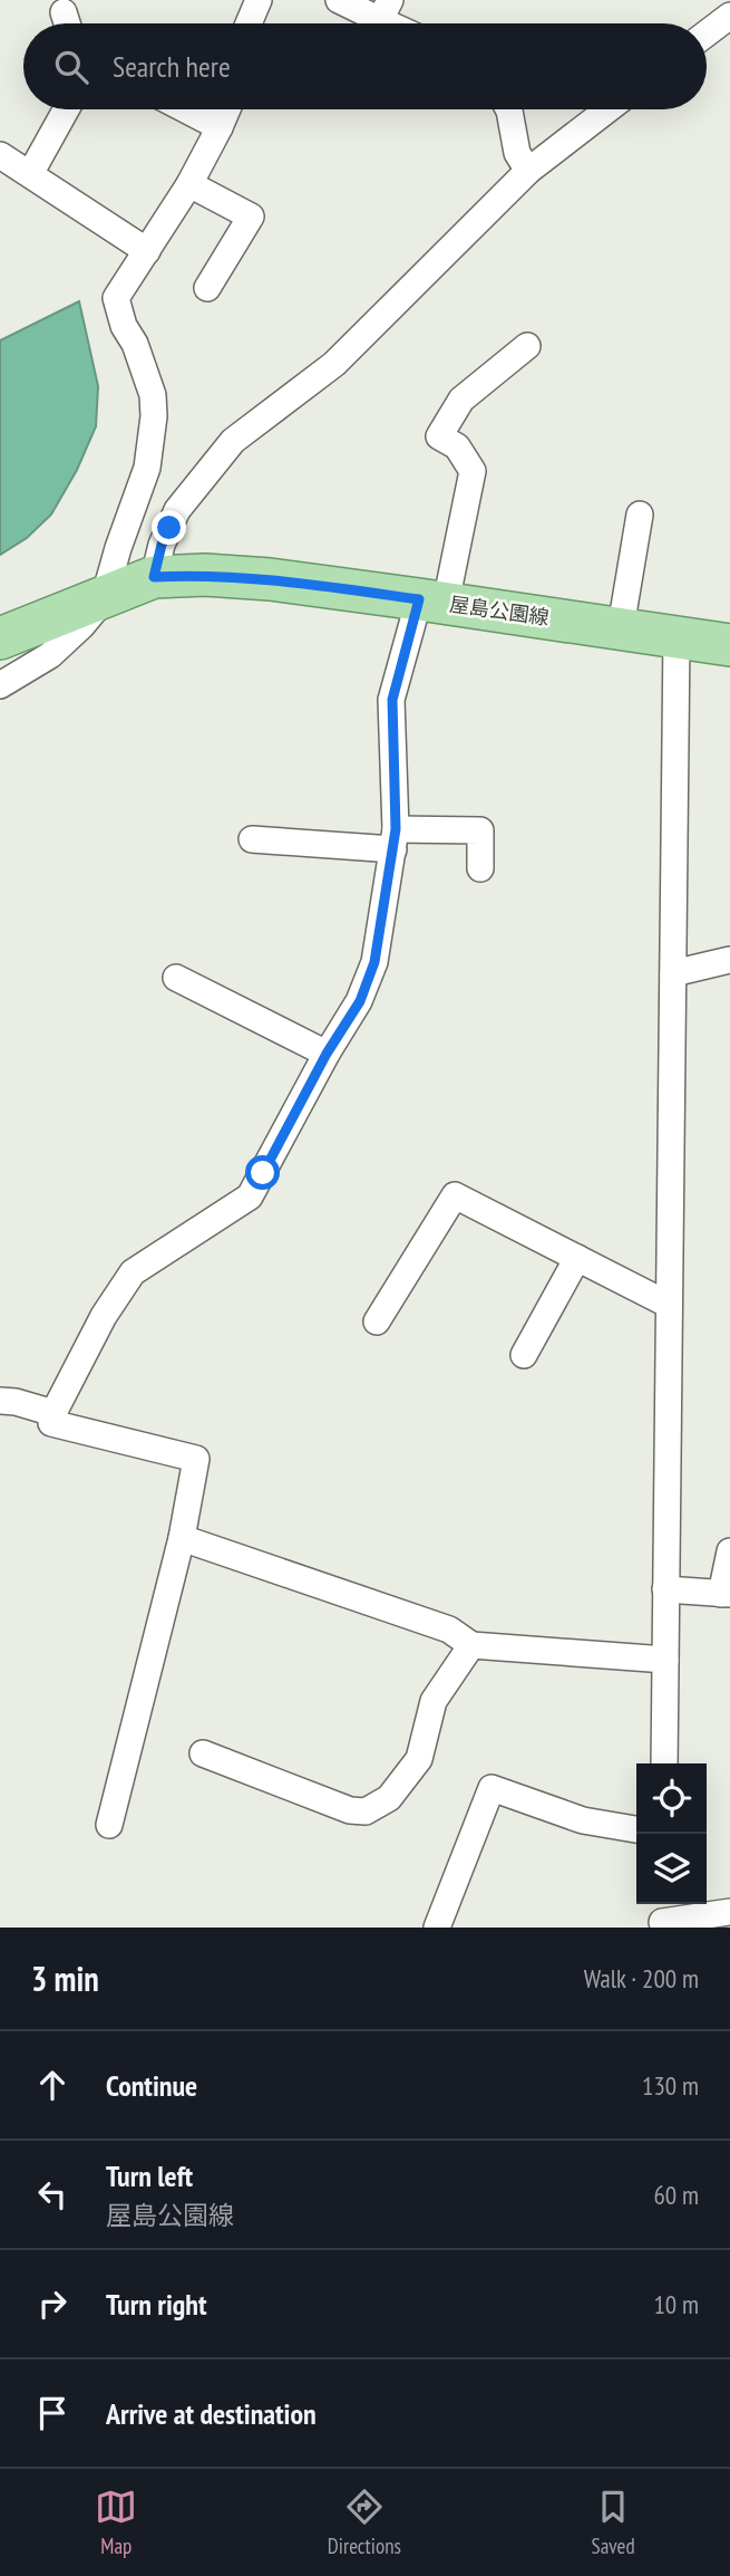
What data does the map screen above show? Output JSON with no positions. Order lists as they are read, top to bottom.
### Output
{
  "streets": {
    "main road": ["屋島公園線"]
  },
  "page": {
    "search": "Search here",
    "heading": ["3 min", "Walk · 200 m"],
    "list": [
      ["Continue", "130 m"],
      ["Turn left", "屋島公園線", "60 m"],
      ["Turn right", "10 m"],
      "Arrive at destination"
    ],
    "nav": ["Map", "Directions", "Saved"]
  }
}
